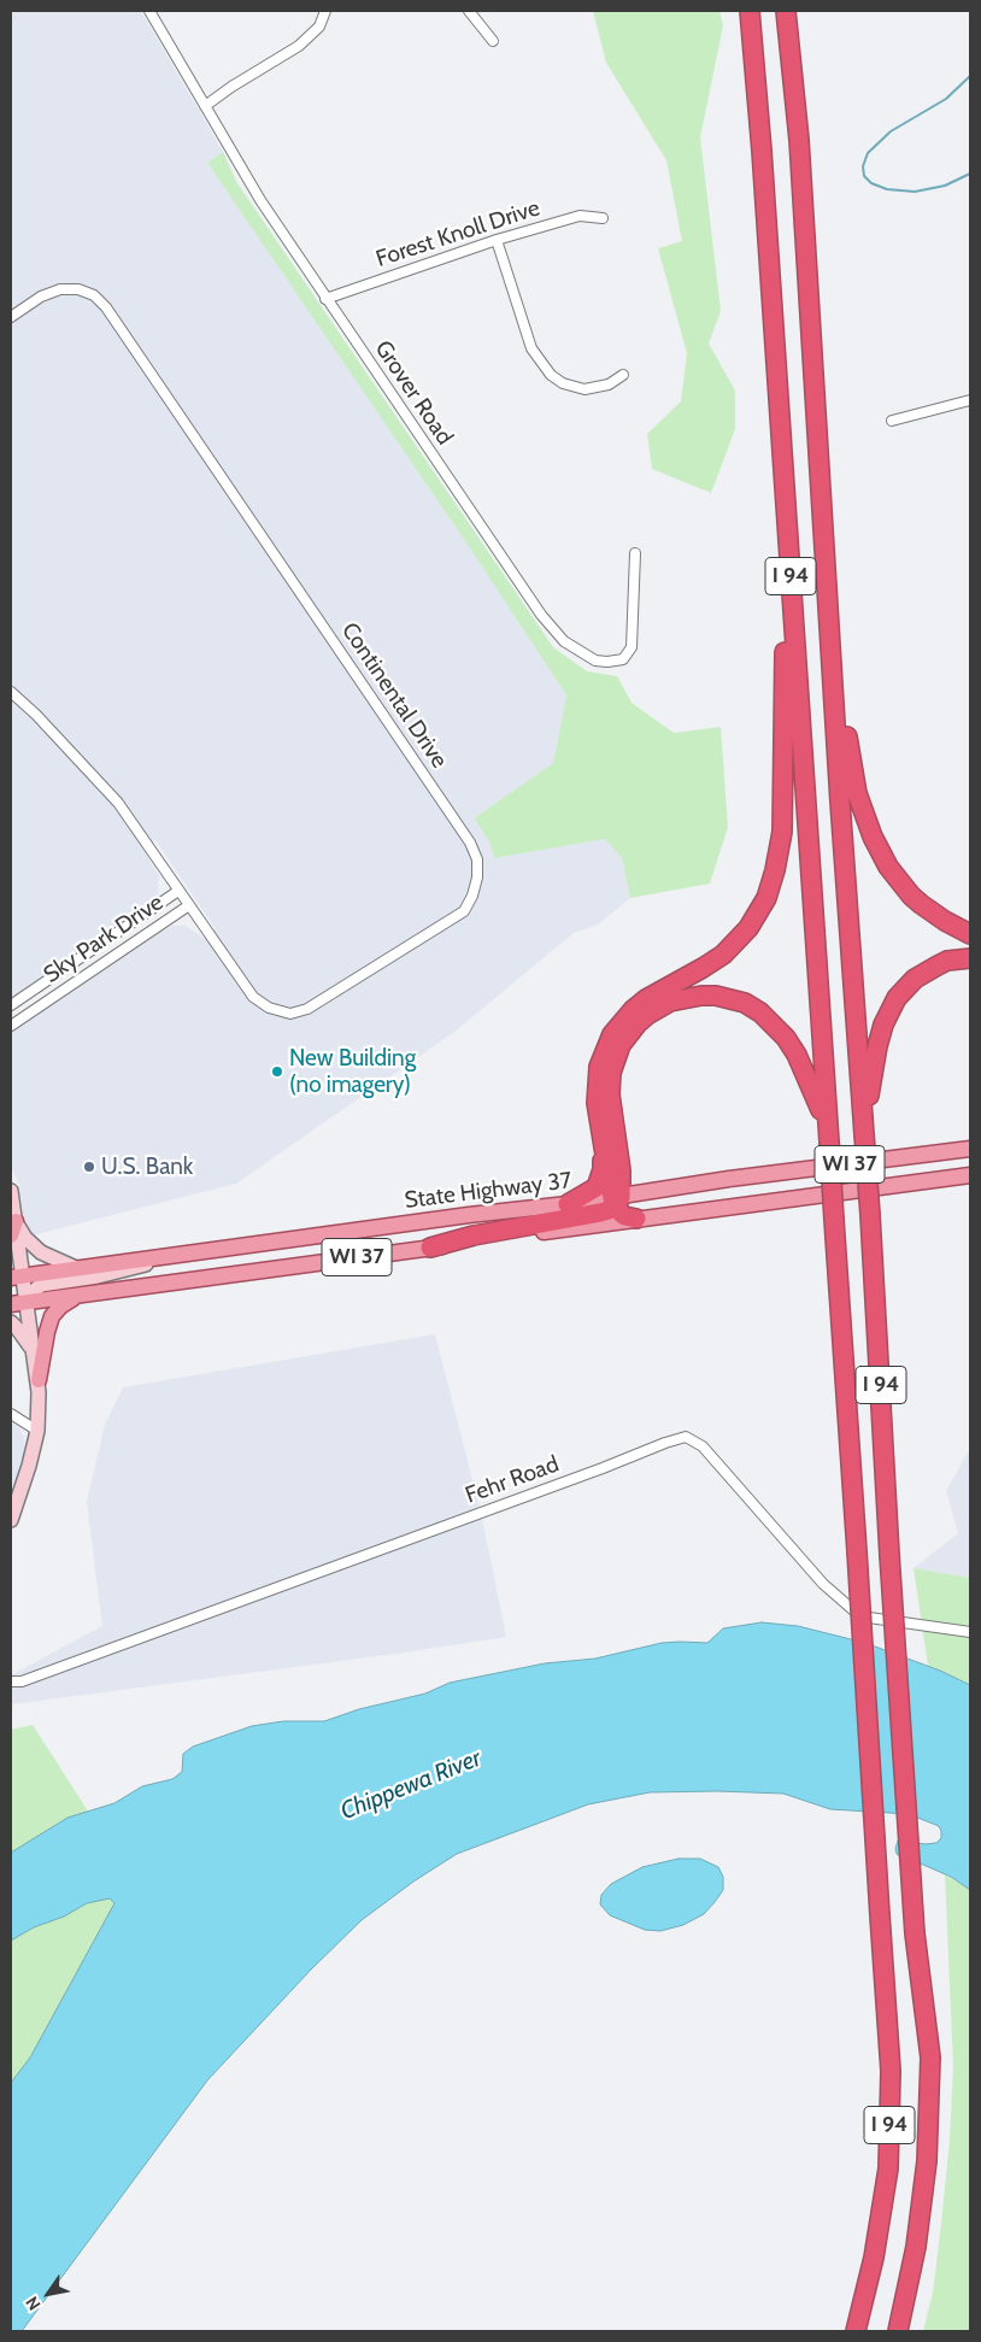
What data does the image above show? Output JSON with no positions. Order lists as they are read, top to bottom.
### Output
{
  "streets": {
    "highway": ["I 94"],
    "main road": ["WI 37", "State Highway 37"],
    "street": [
      "Forest Knoll Drive",
      "Grover Road",
      "Continental Drive",
      "Sky Park Drive",
      "Fehr Road"
    ]
  },
  "crossings": [
    ["Forest Knoll Drive", "Grover Road"],
    ["Continental Drive", "Sky Park Drive"]
  ],
  "water": ["Chippewa River"],
  "places": ["New Building (no imagery)", "U.S. Bank"],
  "north": "bottom left"
}
